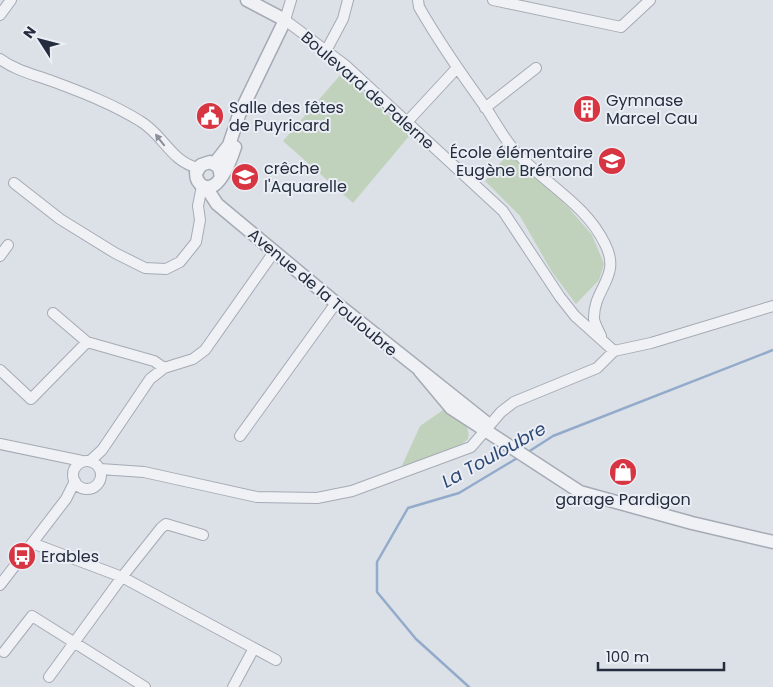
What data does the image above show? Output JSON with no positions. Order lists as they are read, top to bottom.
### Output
{
  "streets": {
    "street": ["Boulevard de Palerne", "Avenue de la Touloubre"]
  },
  "water": ["La Touloubre"],
  "places": {
    "building": ["Gymnase Marcel Cau"],
    "public building": ["Salle des fêtes de Puyricard"],
    "school or university": ["École élémentaire Eugène Brémond", "crêche l'Aquarelle"],
    "shop": ["garage Pardigon"],
    "bus stop": ["Erables"]
  },
  "scale_bar": "100 m",
  "north": "top left"
}
